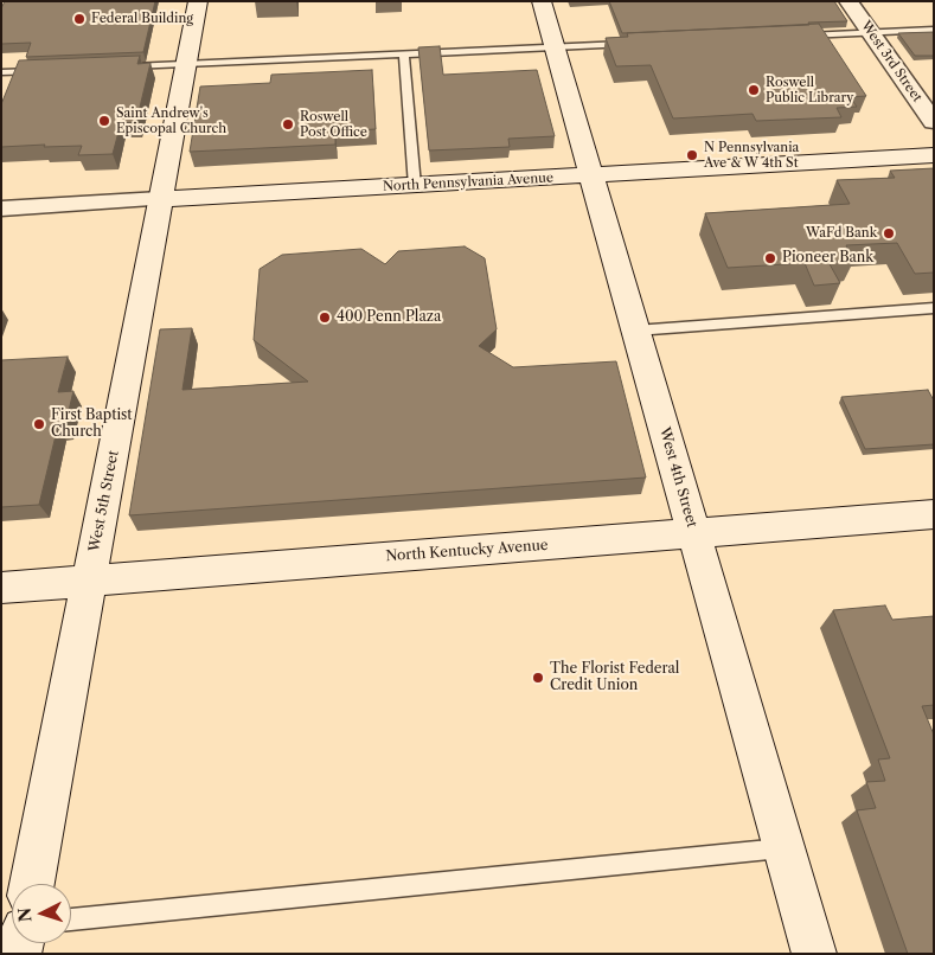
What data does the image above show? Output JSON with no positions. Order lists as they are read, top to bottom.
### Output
{
  "streets": {
    "street": [
      "West 3rd Street",
      "North Pennsylvania Avenue",
      "West 4th Street",
      "West 5th Street",
      "North Kentucky Avenue"
    ]
  },
  "crossings": [
    ["North Pennsylvania Avenue", "West 4th Street"],
    ["North Pennsylvania Avenue", "West 5th Street"],
    ["West 4th Street", "North Kentucky Avenue"],
    ["West 5th Street", "North Kentucky Avenue"]
  ],
  "places": [
    "Federal Building",
    "Roswell Public Library",
    "Saint Andrew's Episcopal Church",
    "Roswell Post Office",
    "N Pennsylvania Ave & W 4th St",
    "WaFd Bank",
    "Pioneer Bank",
    "400 Penn Plaza",
    "First Baptist Church",
    "The Florist Federal Credit Union"
  ],
  "north": "left"
}
